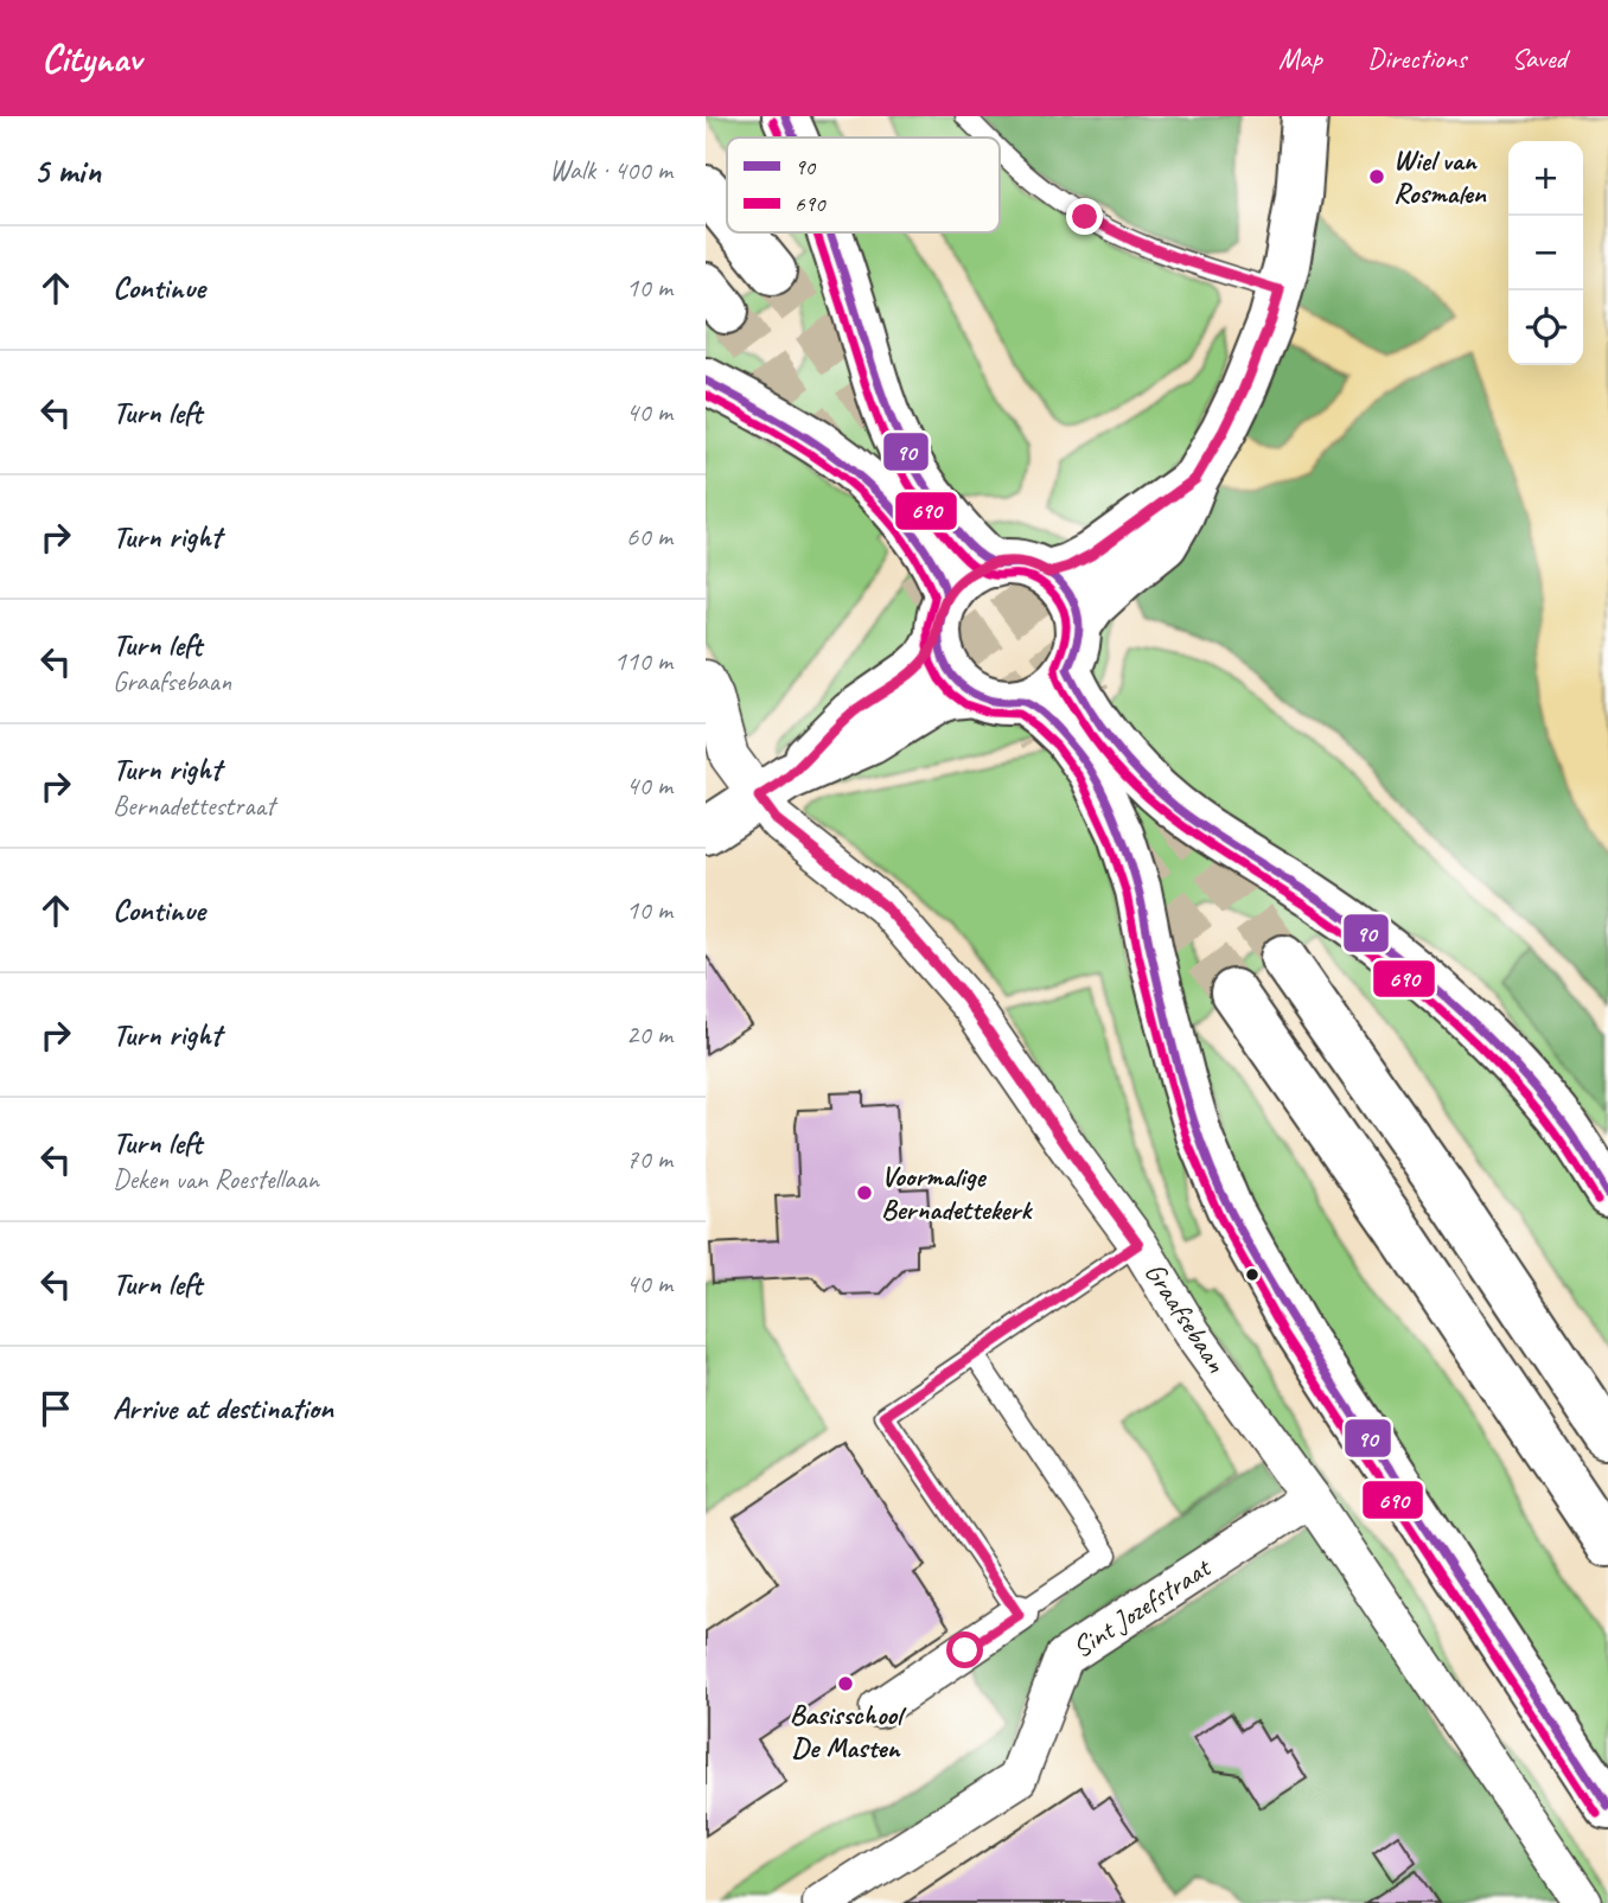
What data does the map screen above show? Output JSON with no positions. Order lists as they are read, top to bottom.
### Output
{
  "streets": {
    "street": ["Graafsebaan", "Sint Jozefstraat"]
  },
  "crossings": [
    ["Graafsebaan", "Sint Jozefstraat"]
  ],
  "places": ["Wiel van Rosmalen", "Voormalige Bernadettekerk", "Basisschool De Masten"],
  "lines": ["transit line 90", "transit line 690"],
  "legend": ["90", "690"],
  "page": {
    "header": "Citynav",
    "nav": ["Map", "Directions", "Saved"],
    "heading": ["5 min", "Walk · 400 m"],
    "map_buttons": ["+", "−"],
    "list": [
      ["Continue", "10 m"],
      ["Turn left", "40 m"],
      ["Turn right", "60 m"],
      ["Turn left", "Graafsebaan", "110 m"],
      ["Turn right", "Bernadettestraat", "40 m"],
      ["Continue", "10 m"],
      ["Turn right", "20 m"],
      ["Turn left", "Deken van Roestellaan", "70 m"],
      ["Turn left", "40 m"],
      "Arrive at destination"
    ]
  }
}
